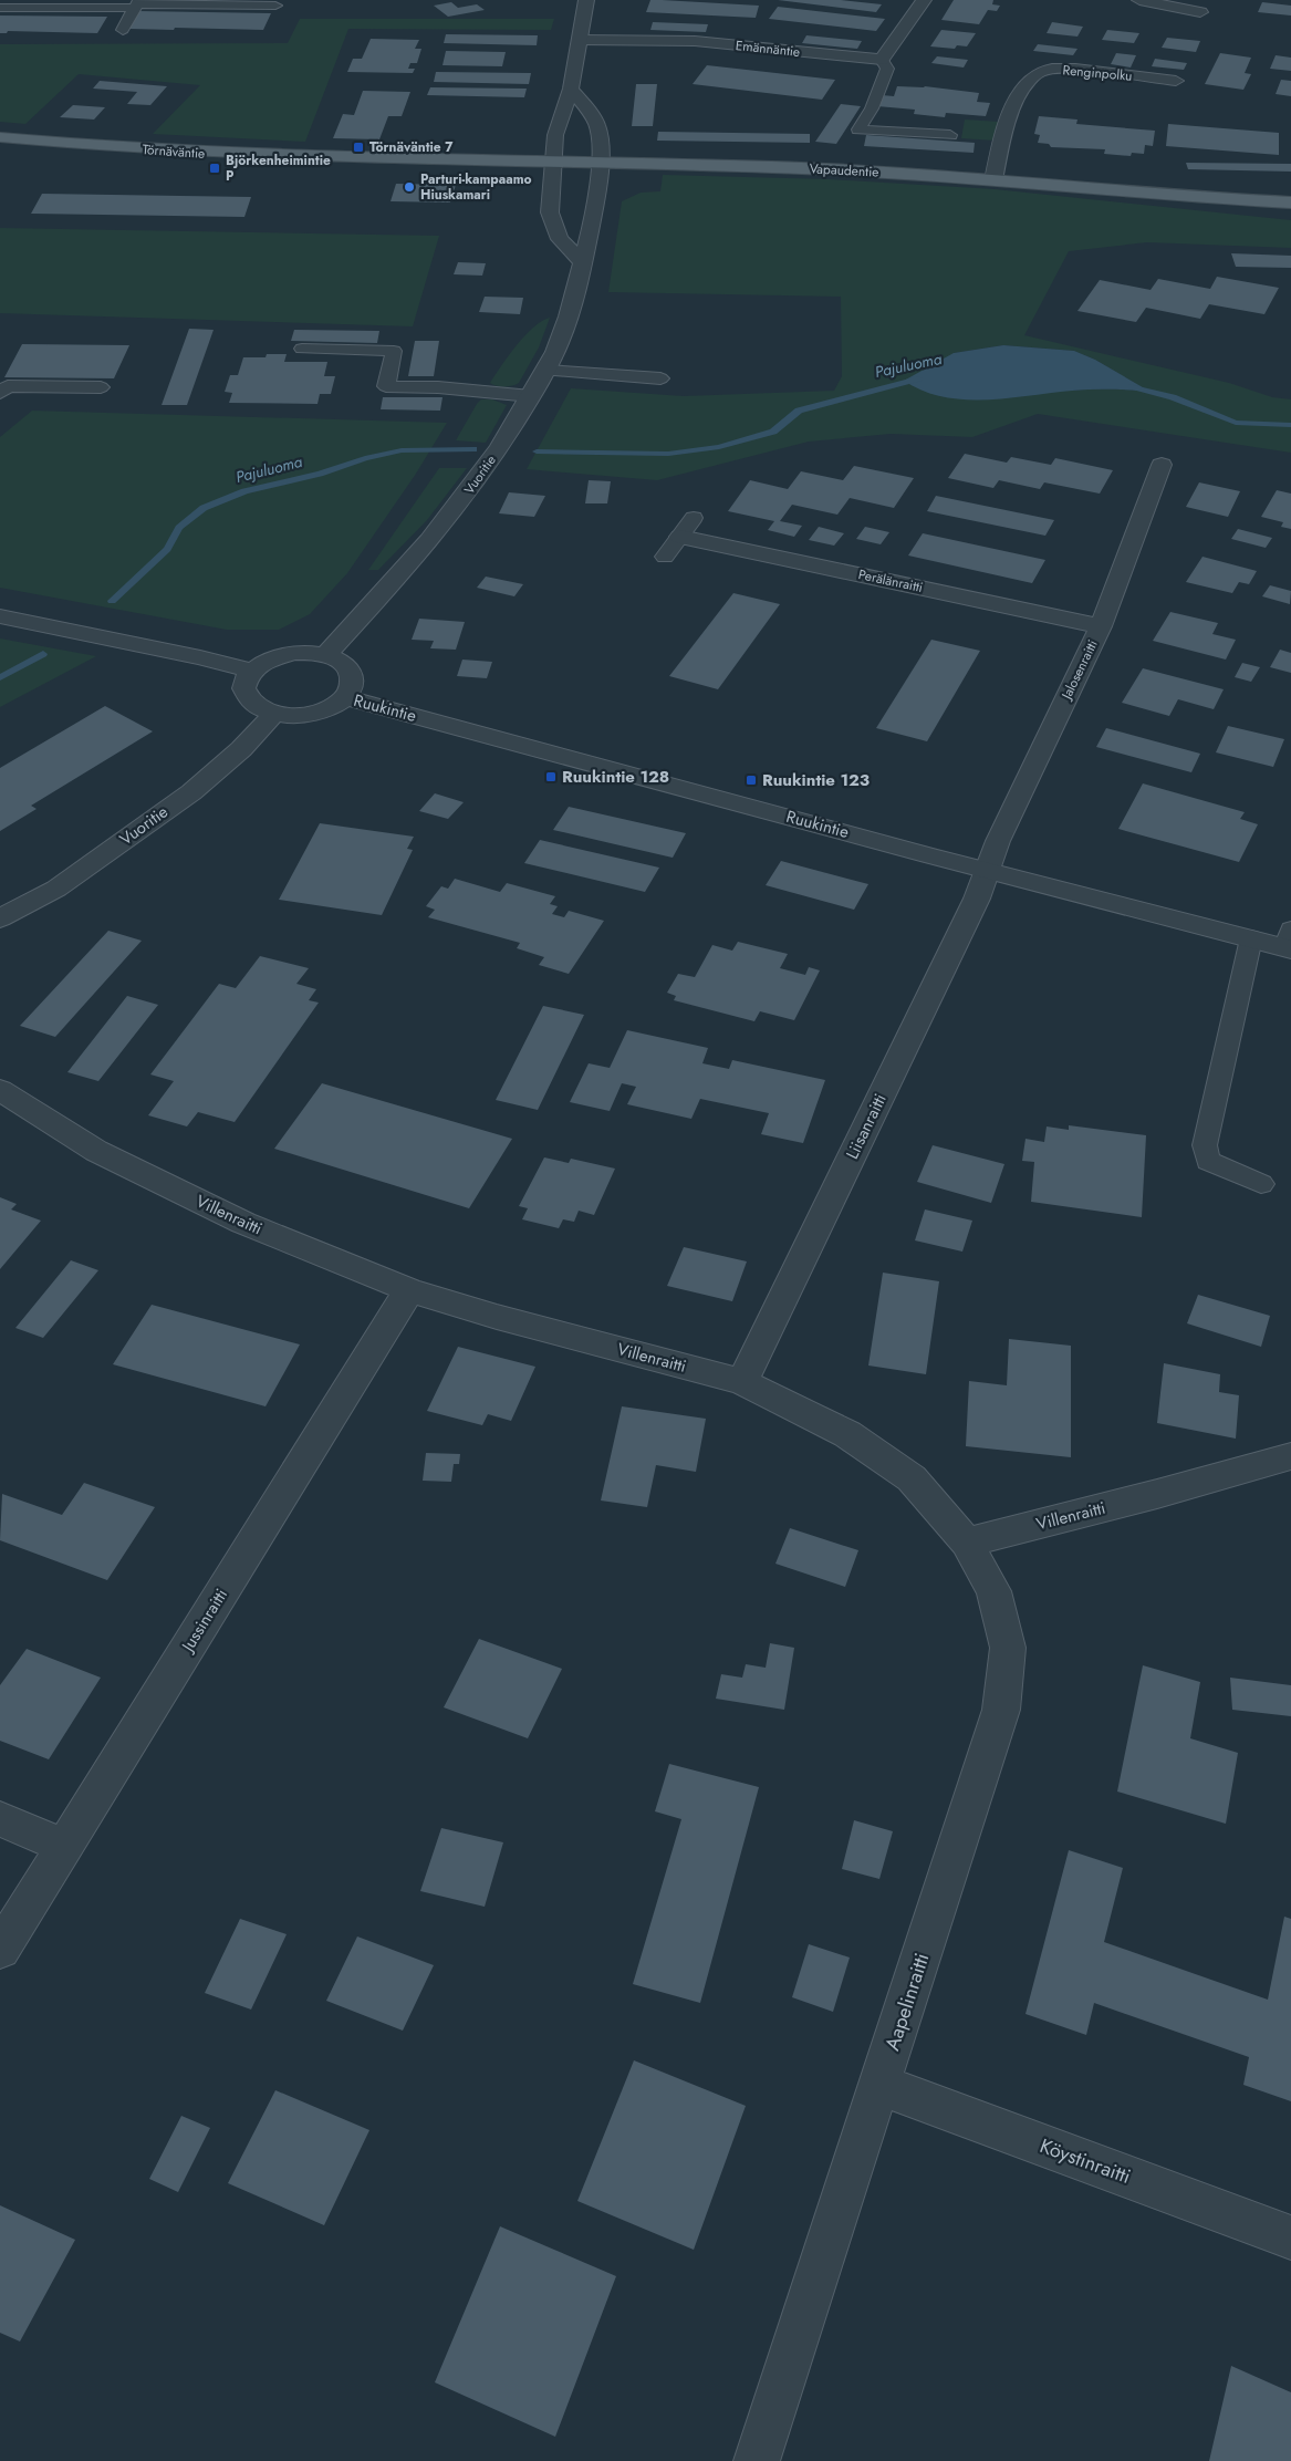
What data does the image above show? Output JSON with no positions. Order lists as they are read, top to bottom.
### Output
{
  "streets": {
    "main road": ["Törnäväntie", "Vapaudentie"],
    "street": [
      "Emännäntie",
      "Renginpolku",
      "Vuoritie",
      "Perälänraitti",
      "Jalosenraitti",
      "Ruukintie",
      "Liisanraitti",
      "Villenraitti",
      "Jussinraitti",
      "Aapelinraitti",
      "Köystinraitti"
    ]
  },
  "crossings": [
    ["Renginpolku", "Vapaudentie"],
    ["Törnäväntie", "Vapaudentie"],
    ["Vapaudentie", "Vuoritie"],
    ["Vuoritie", "Ruukintie"],
    ["Perälänraitti", "Jalosenraitti"],
    ["Jalosenraitti", "Ruukintie"],
    ["Jalosenraitti", "Liisanraitti"],
    ["Ruukintie", "Liisanraitti"],
    ["Liisanraitti", "Villenraitti"],
    ["Villenraitti", "Jussinraitti"],
    ["Villenraitti", "Aapelinraitti"],
    ["Aapelinraitti", "Köystinraitti"]
  ],
  "water": ["Pajuluoma"],
  "places": {
    "transit": [
      "Törnäväntie 7",
      "Björkenheimintie P",
      "Ruukintie 128",
      "Ruukintie 123"
    ],
    "other": ["Parturi-kampaamo Hiuskamari"]
  }
}
